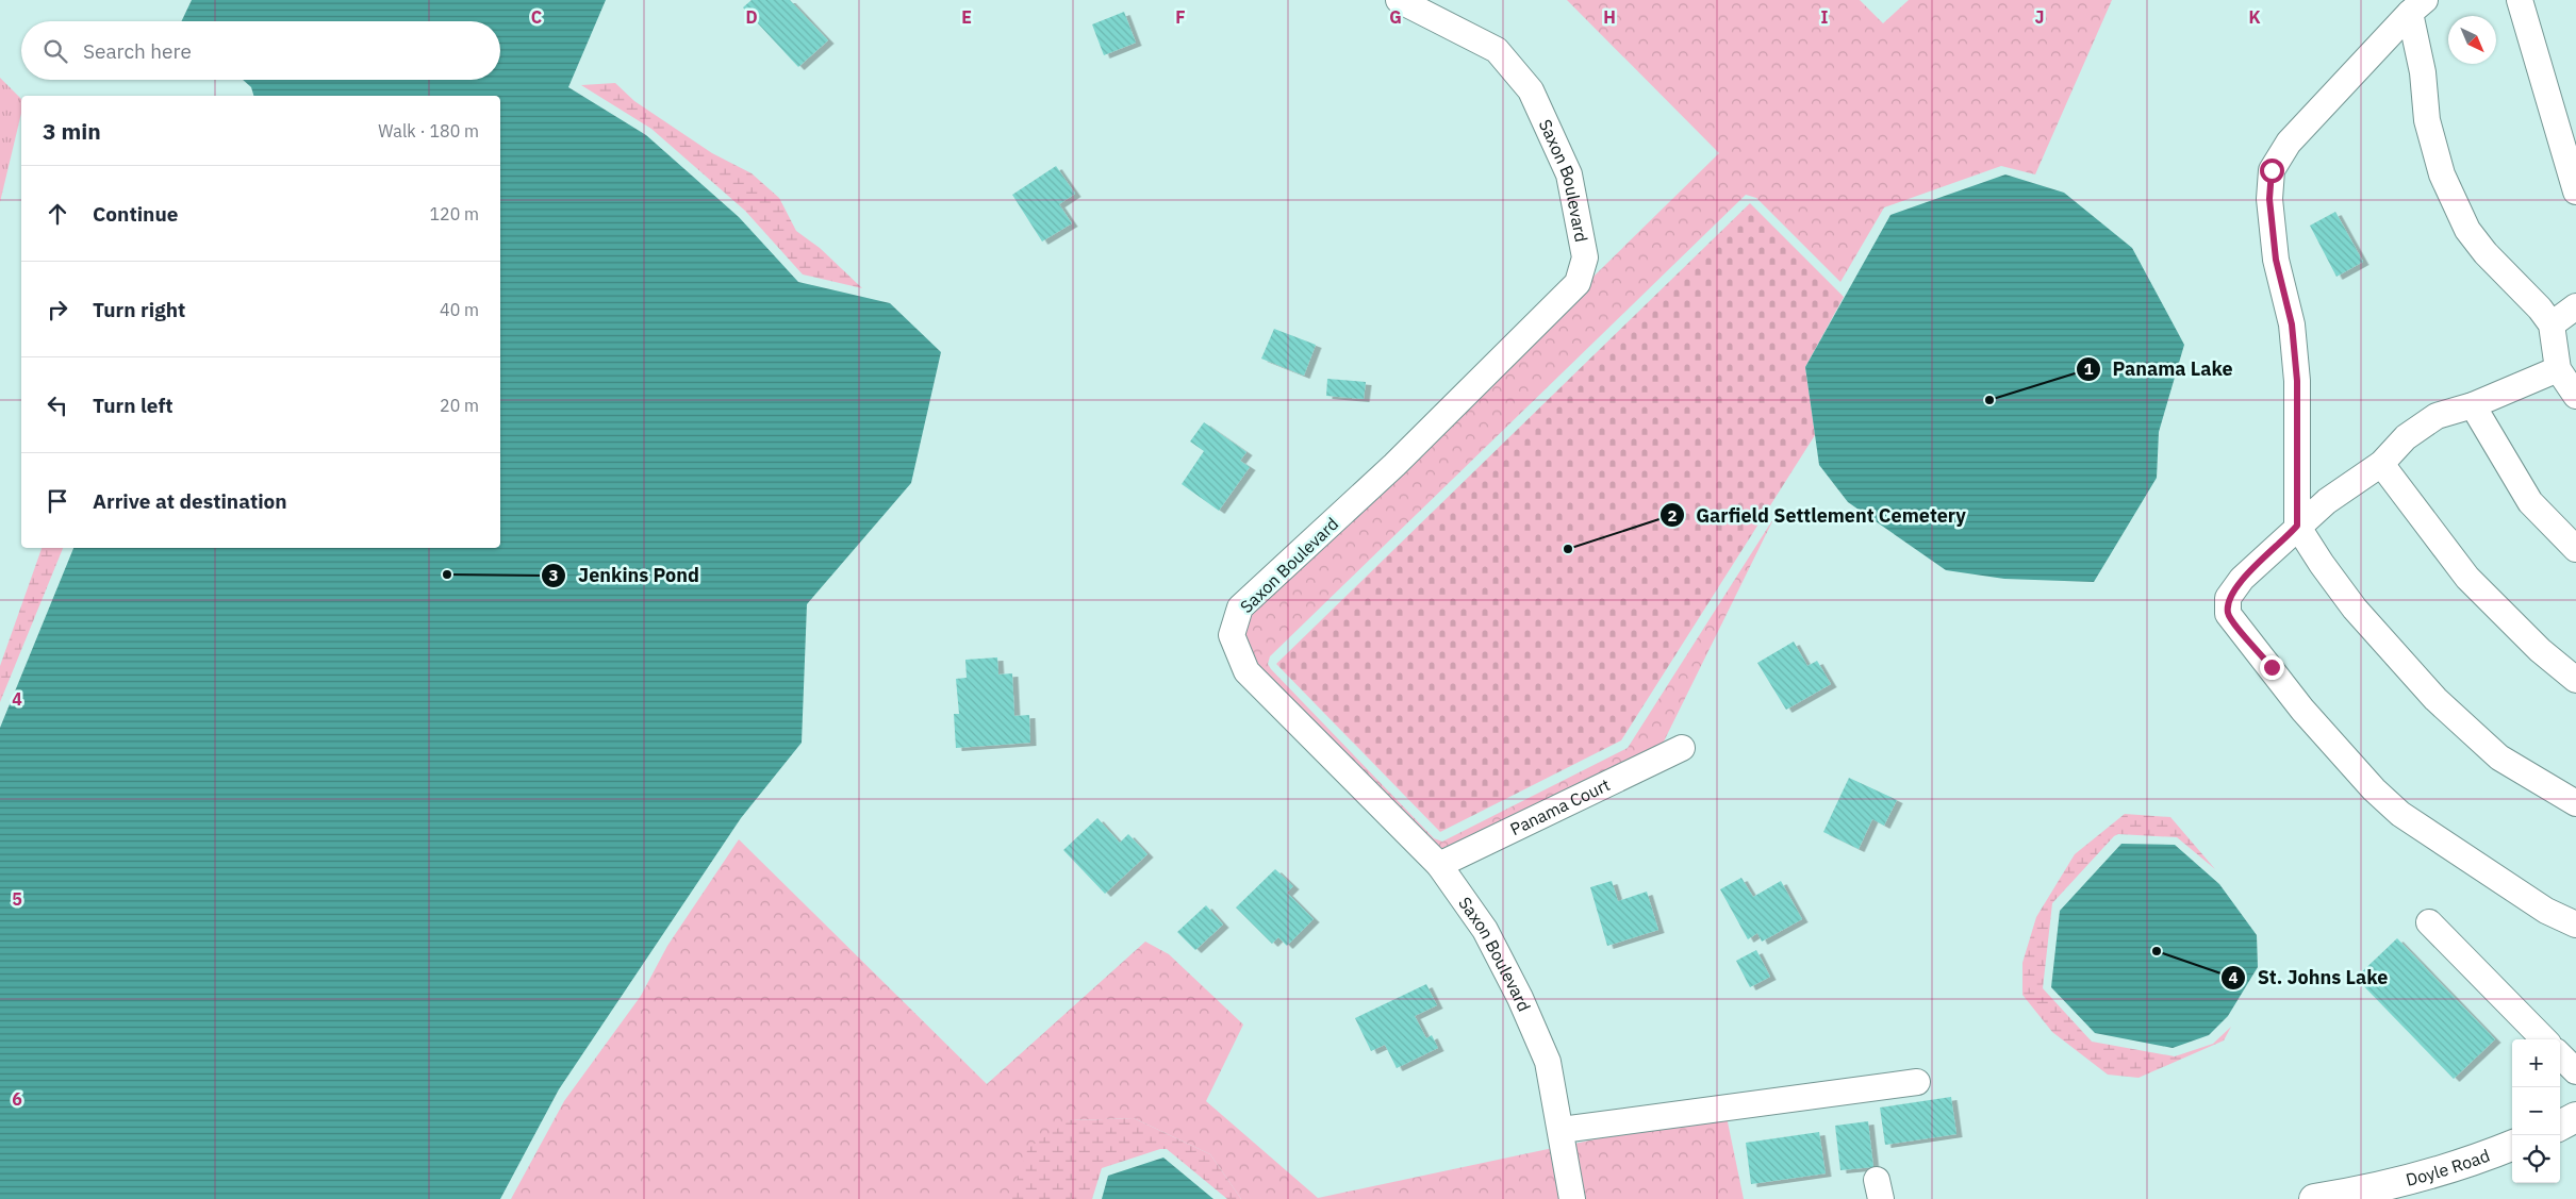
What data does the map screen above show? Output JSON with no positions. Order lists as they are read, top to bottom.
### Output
{
  "streets": {
    "main road": ["Doyle Road"],
    "street": ["Saxon Boulevard", "Panama Court"]
  },
  "crossings": [
    ["Saxon Boulevard", "Panama Court"]
  ],
  "places": [
    "Panama Lake",
    "Garfield Settlement Cemetery",
    "Jenkins Pond",
    "St. Johns Lake"
  ],
  "north": "bottom right",
  "page": {
    "search": "Search here",
    "heading": ["3 min", "Walk · 180 m"],
    "list": [
      ["Continue", "120 m"],
      ["Turn right", "40 m"],
      ["Turn left", "20 m"],
      "Arrive at destination"
    ],
    "map_buttons": ["+", "−"]
  },
  "grid": {
    "columns": [
      "C",
      "D",
      "E",
      "F",
      "G",
      "H",
      "I",
      "J",
      "K"
    ],
    "rows": ["4", "5", "6"]
  }
}
